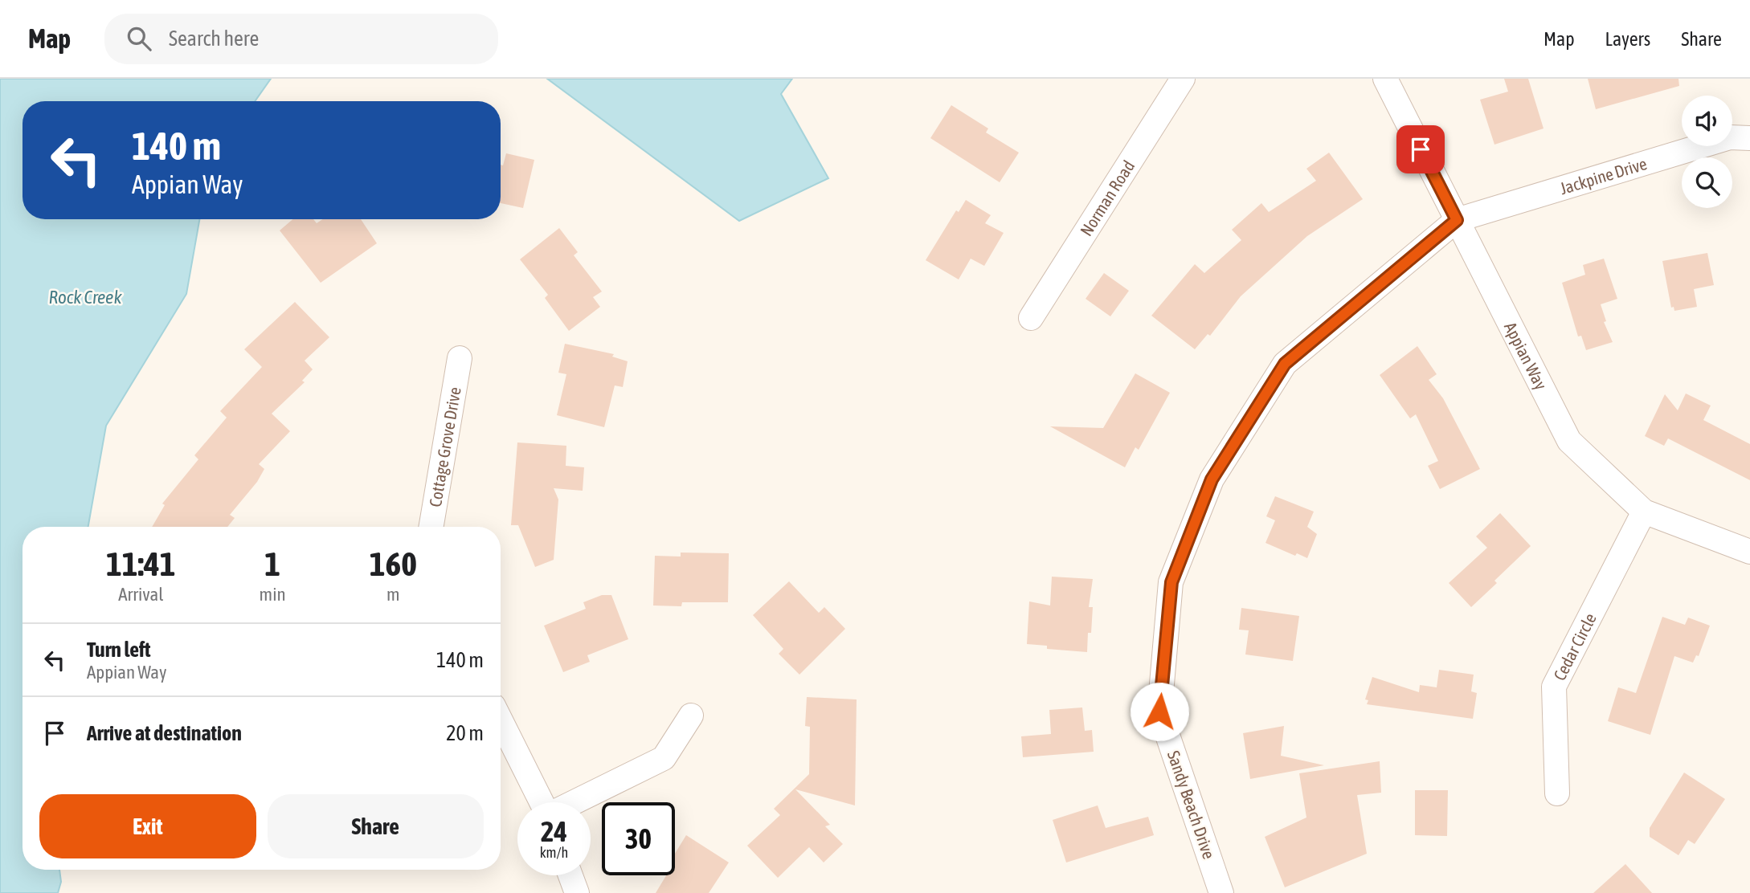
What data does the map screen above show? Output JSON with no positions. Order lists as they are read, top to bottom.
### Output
{
  "streets": {
    "street": [
      "Jackpine Drive",
      "Norman Road",
      "Appian Way",
      "Cottage Grove Drive",
      "Cedar Circle",
      "Sandy Beach Drive"
    ]
  },
  "crossings": [
    ["Jackpine Drive", "Appian Way"],
    ["Jackpine Drive", "Sandy Beach Drive"],
    ["Appian Way", "Cedar Circle"],
    ["Appian Way", "Sandy Beach Drive"]
  ],
  "water": ["Rock Creek"],
  "page": {
    "header": "Map",
    "search": "Search here",
    "nav": ["Map", "Layers", "Share"],
    "turn": ["140 m", "Appian Way"],
    "eta": [
      "11:41",
      "Arrival",
      "1",
      "min",
      "160",
      "m"
    ],
    "list": [
      {
        "name": "Turn left",
        "note": "Appian Way",
        "value": "140 m"
      },
      {
        "name": "Arrive at destination",
        "value": "20 m"
      }
    ],
    "buttons": ["Exit", "Share"],
    "speed": "24 km/h",
    "limit": "30"
  }
}
